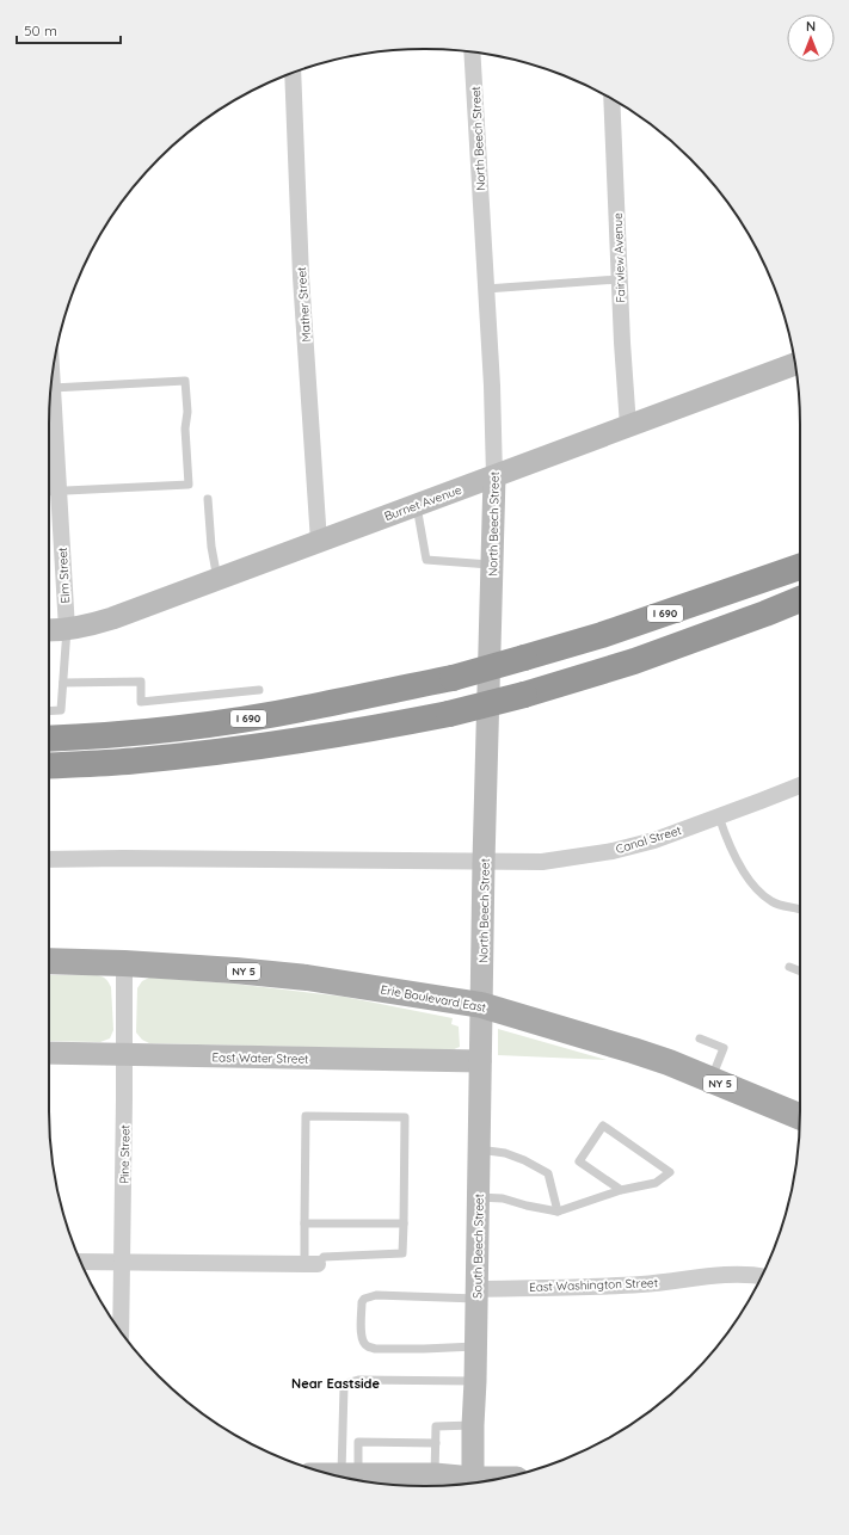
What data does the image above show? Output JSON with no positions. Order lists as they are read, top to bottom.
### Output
{
  "streets": {
    "highway": ["I 690"],
    "main road": ["NY 5", "Erie Boulevard East"],
    "street": [
      "North Beech Street",
      "Fairview Avenue",
      "Mather Street",
      "Burnet Avenue",
      "Elm Street",
      "Canal Street",
      "East Water Street",
      "Pine Street",
      "South Beech Street",
      "East Washington Street"
    ]
  },
  "crossings": [
    ["North Beech Street", "Burnet Avenue"],
    ["North Beech Street", "Canal Street"],
    ["North Beech Street", "Erie Boulevard East"],
    ["North Beech Street", "South Beech Street"],
    ["Fairview Avenue", "Burnet Avenue"],
    ["Mather Street", "Burnet Avenue"],
    ["Burnet Avenue", "Elm Street"],
    ["Erie Boulevard East", "Pine Street"],
    ["Erie Boulevard East", "South Beech Street"],
    ["East Water Street", "Pine Street"],
    ["East Water Street", "South Beech Street"],
    ["South Beech Street", "East Washington Street"]
  ],
  "districts": ["Near Eastside"],
  "scale_bar": "50 m",
  "north": "top"
}
